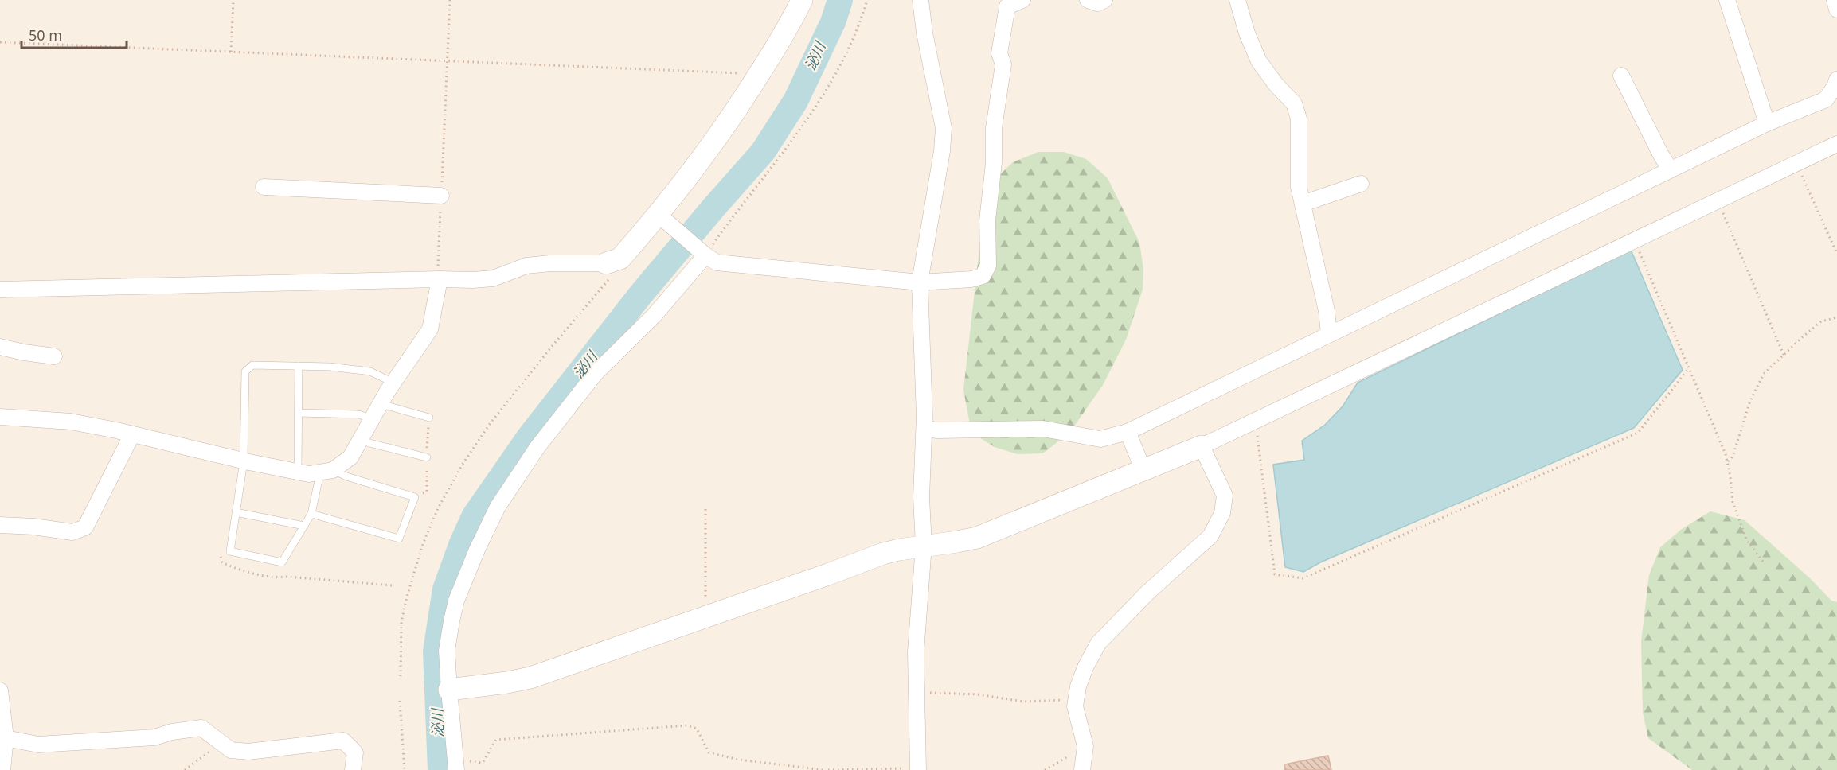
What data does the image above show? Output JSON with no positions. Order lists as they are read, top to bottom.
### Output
{
  "water": ["泌川"],
  "scale_bar": "50 m"
}
